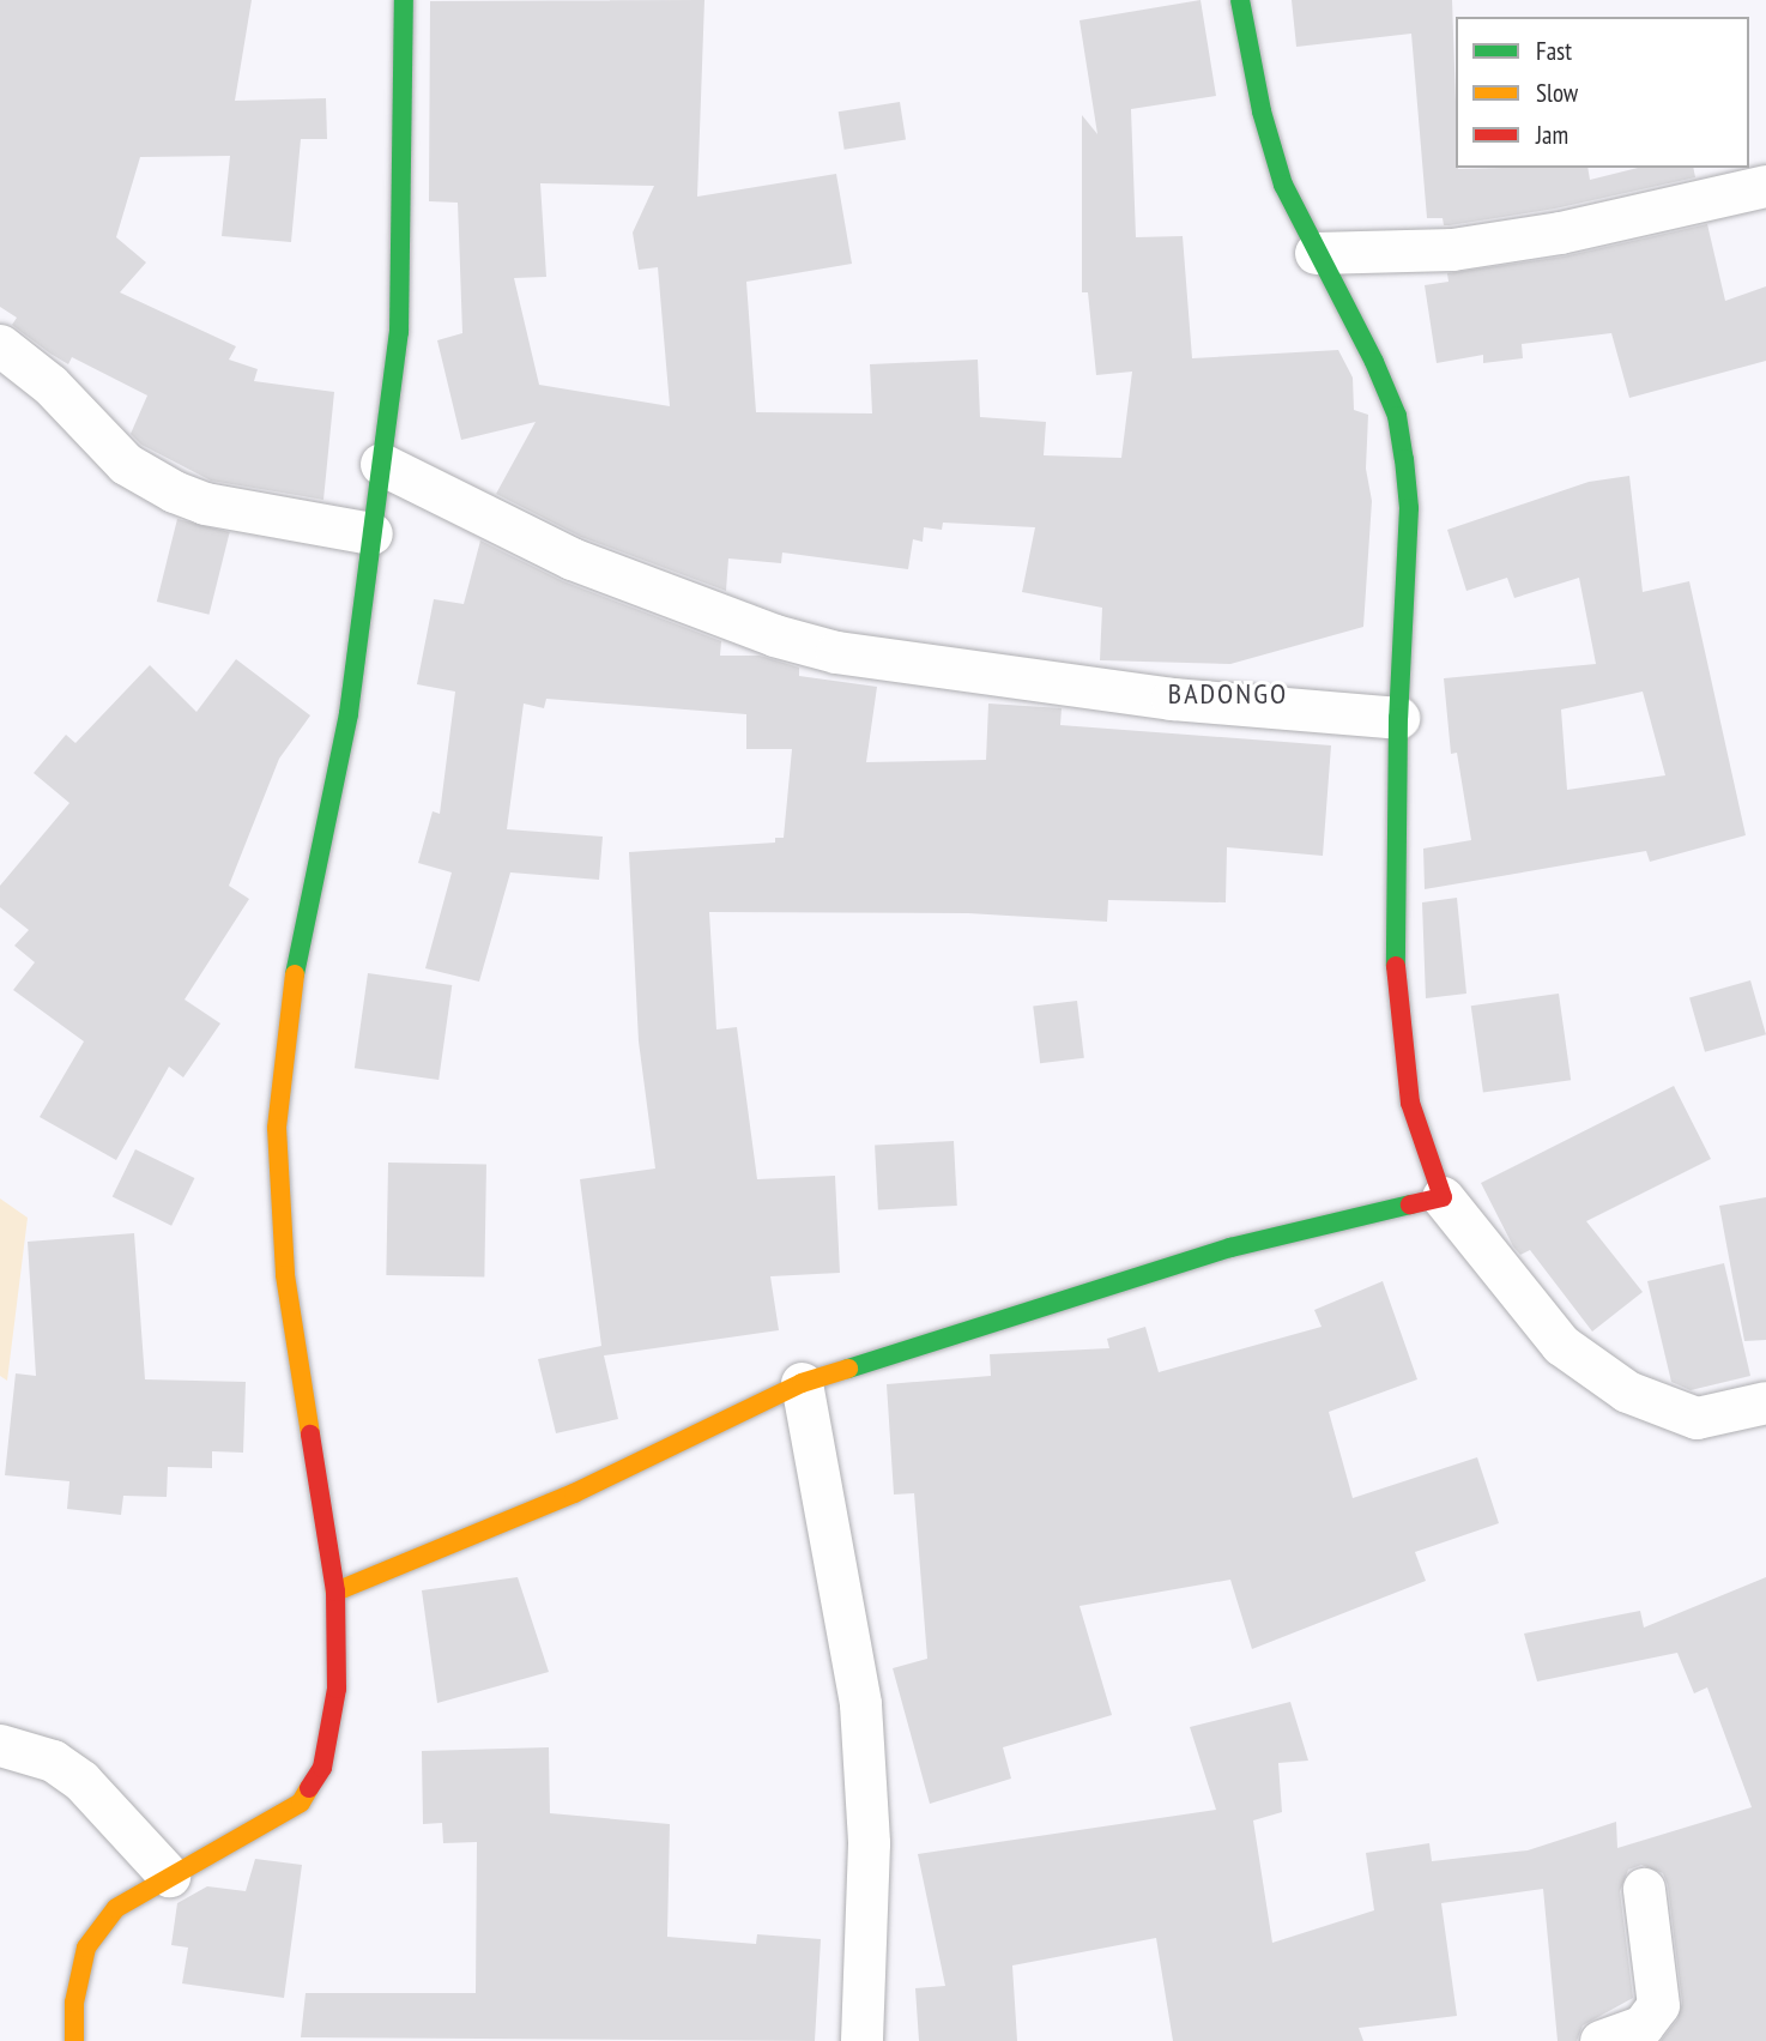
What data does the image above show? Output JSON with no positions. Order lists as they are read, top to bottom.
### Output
{
  "districts": ["BADONGO"],
  "legend": ["Fast", "Slow", "Jam"]
}
